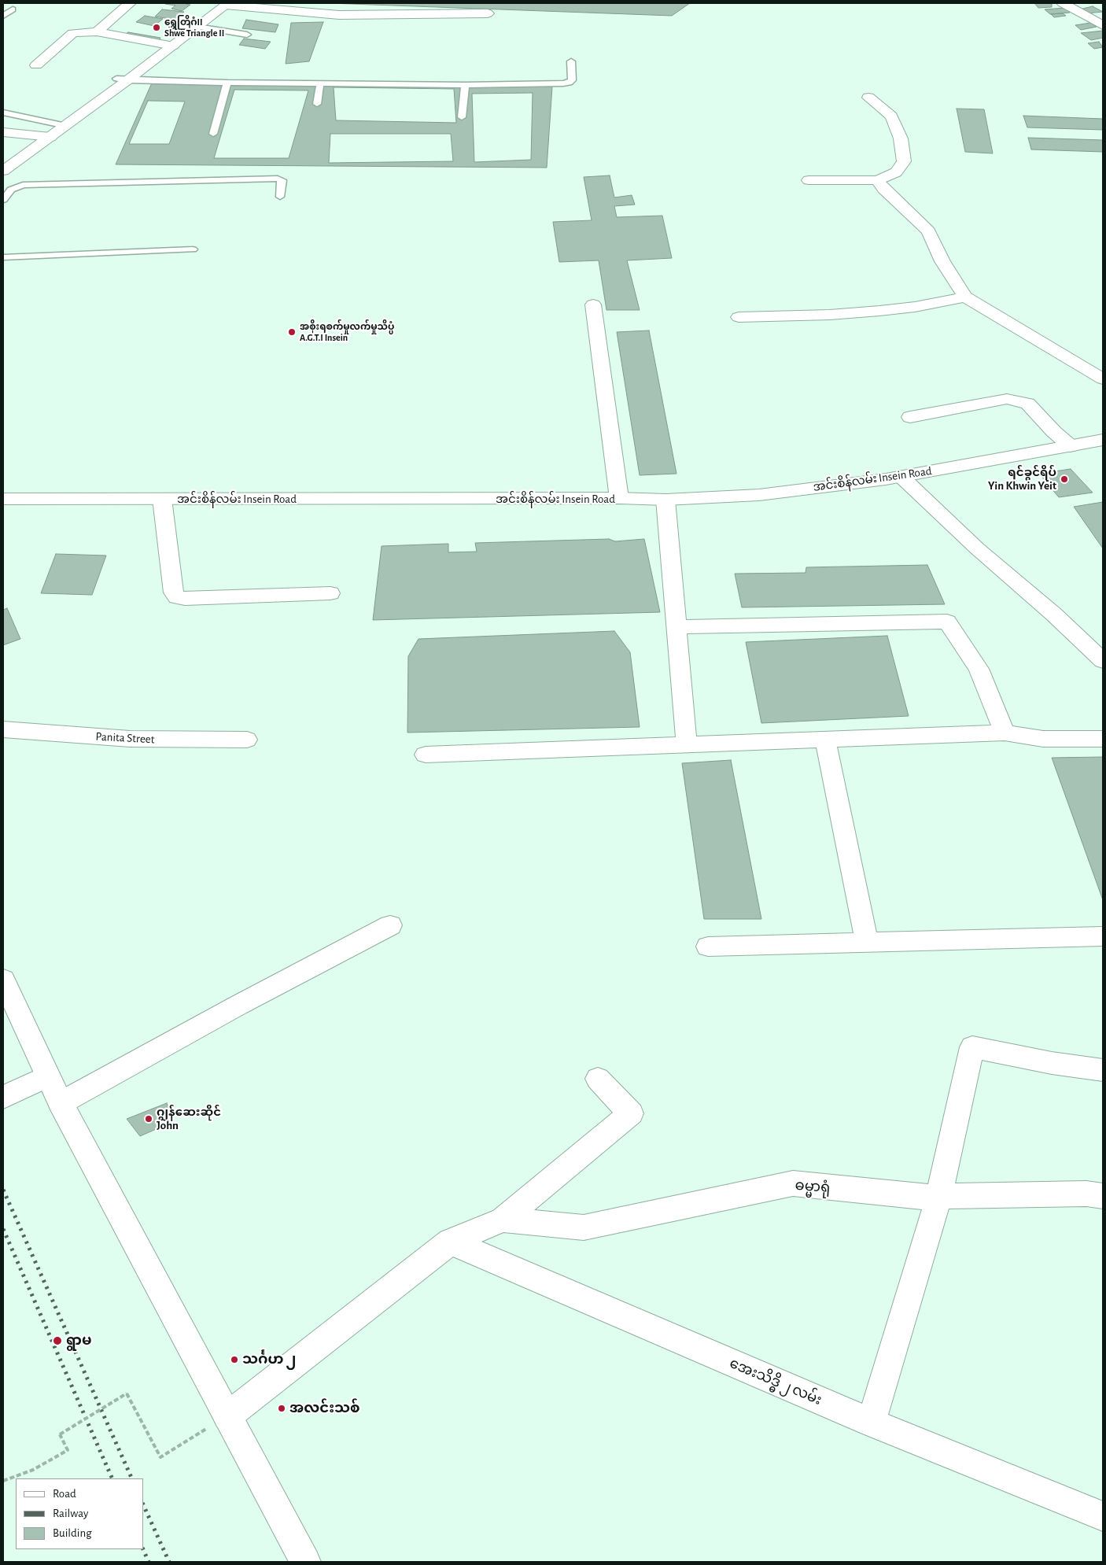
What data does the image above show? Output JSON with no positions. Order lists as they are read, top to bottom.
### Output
{
  "streets": {
    "street": [
      "အင်းစိန်လမ်း Insein Road",
      "Panita Street",
      "ဓမ္မာရုံ",
      "အေးသိဒ္ဓိ ၂ လမ်း"
    ]
  },
  "places": [
    "ရွှေတြိဂံII Shwe Triangle II",
    "အစိုးရစက်မှုလက်မှုသိပ္ပံ A.G.T.I Insein",
    "ရင်ခွင်ရိပ် Yin Khwin Yeit",
    "ဂျွန်ဆေးဆိုင် John",
    "ရွာမ",
    "သင်္ဂဟ ၂",
    "အလင်းသစ်"
  ],
  "legend": ["Road", "Railway", "Building"]
}
